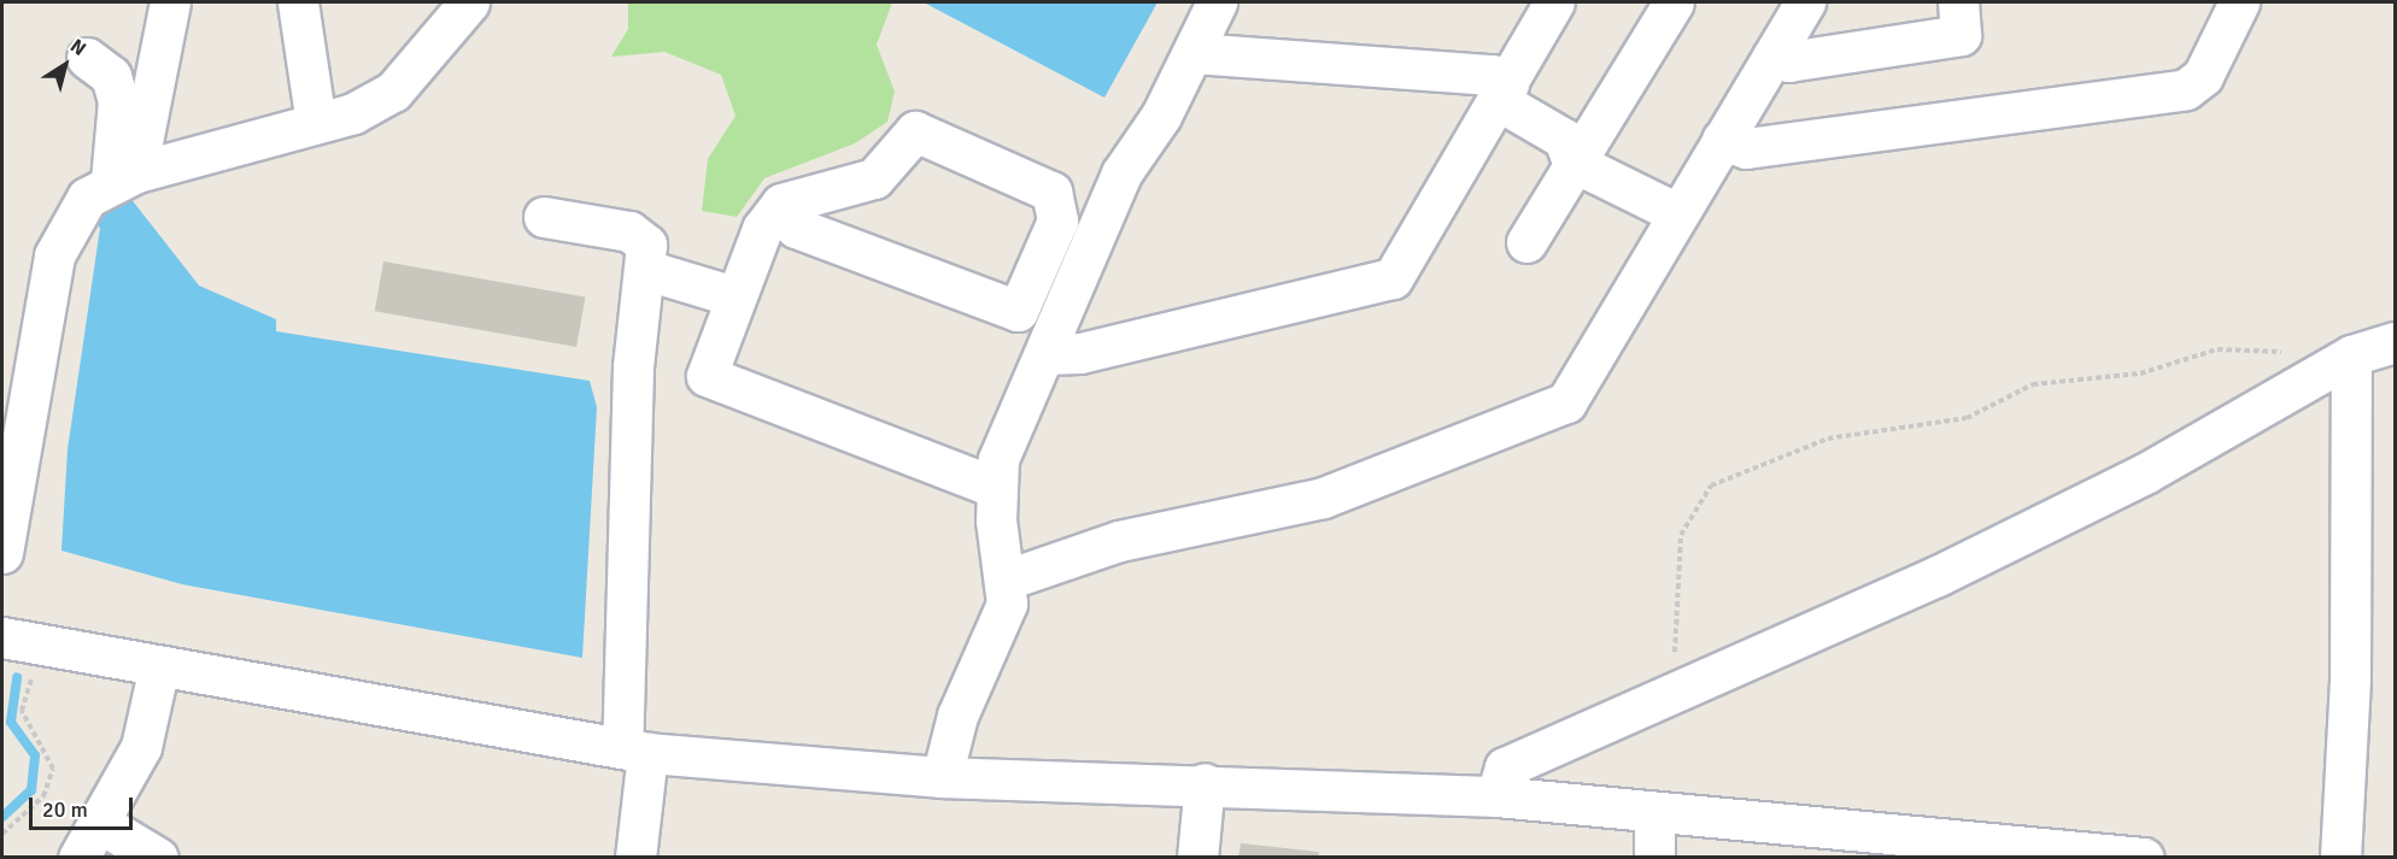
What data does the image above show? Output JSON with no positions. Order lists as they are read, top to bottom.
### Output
{
  "scale_bar": "20 m",
  "north": "top right"
}
